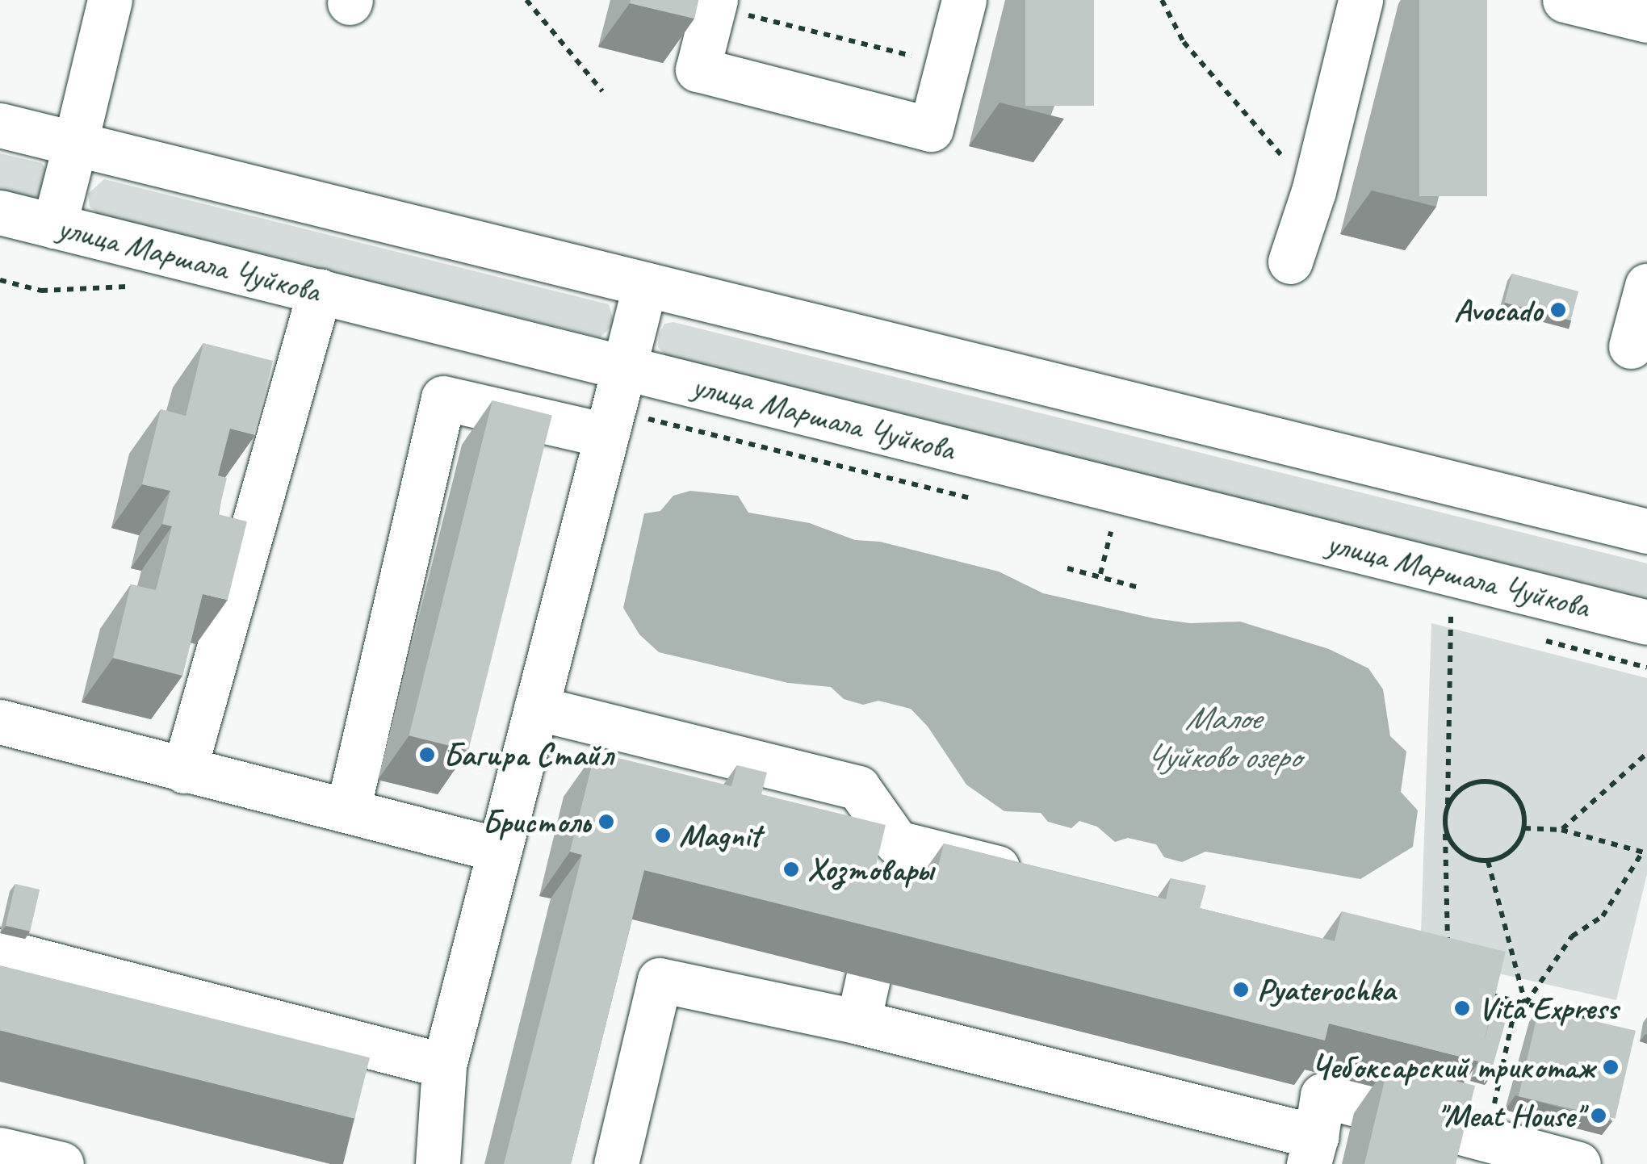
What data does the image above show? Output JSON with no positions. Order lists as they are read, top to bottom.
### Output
{
  "streets": {
    "main road": ["улица Маршала Чуйкова"]
  },
  "water": ["Малое Чуйково озеро"],
  "places": [
    "Avocado",
    "Багира Стайл",
    "Бристоль",
    "Magnit",
    "Хозтовары",
    "Pyaterochka",
    "Vita Express",
    "Чебоксарский трикотаж",
    "\"Meat House\""
  ]
}
